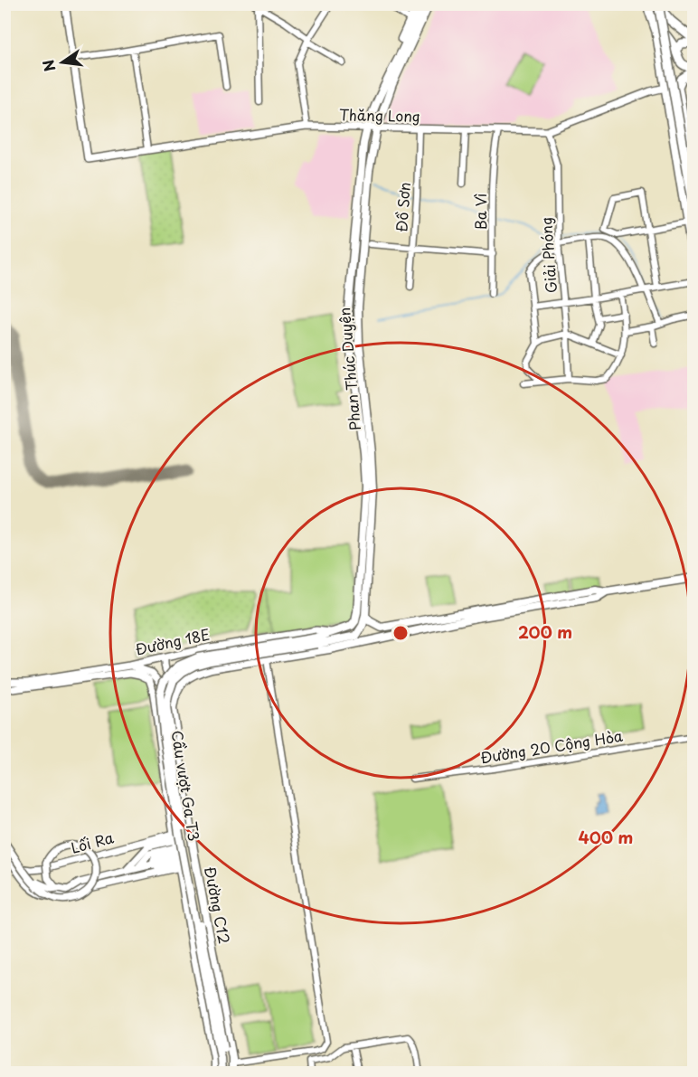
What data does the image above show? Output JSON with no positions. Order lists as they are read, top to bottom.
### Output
{
  "streets": {
    "main road": [
      "Phan Thúc Duyện",
      "Đường 18E",
      "Cầu vượt Ga T3",
      "Đường C12"
    ],
    "street": [
      "Thăng Long",
      "Đồ Sơn",
      "Ba Vì",
      "Giải Phóng",
      "Đường 20 Cộng Hòa",
      "Lối Ra"
    ]
  },
  "crossings": [
    ["Thăng Long", "Đồ Sơn"],
    ["Thăng Long", "Ba Vì"],
    ["Thăng Long", "Giải Phóng"],
    ["Thăng Long", "Phan Thúc Duyện"],
    ["Phan Thúc Duyện", "Đường 18E"],
    ["Đường 18E", "Cầu vượt Ga T3"],
    ["Đường 18E", "Đường C12"],
    ["Lối Ra", "Đường C12"]
  ],
  "north": "left",
  "rings": ["200 m", "400 m"]
}
